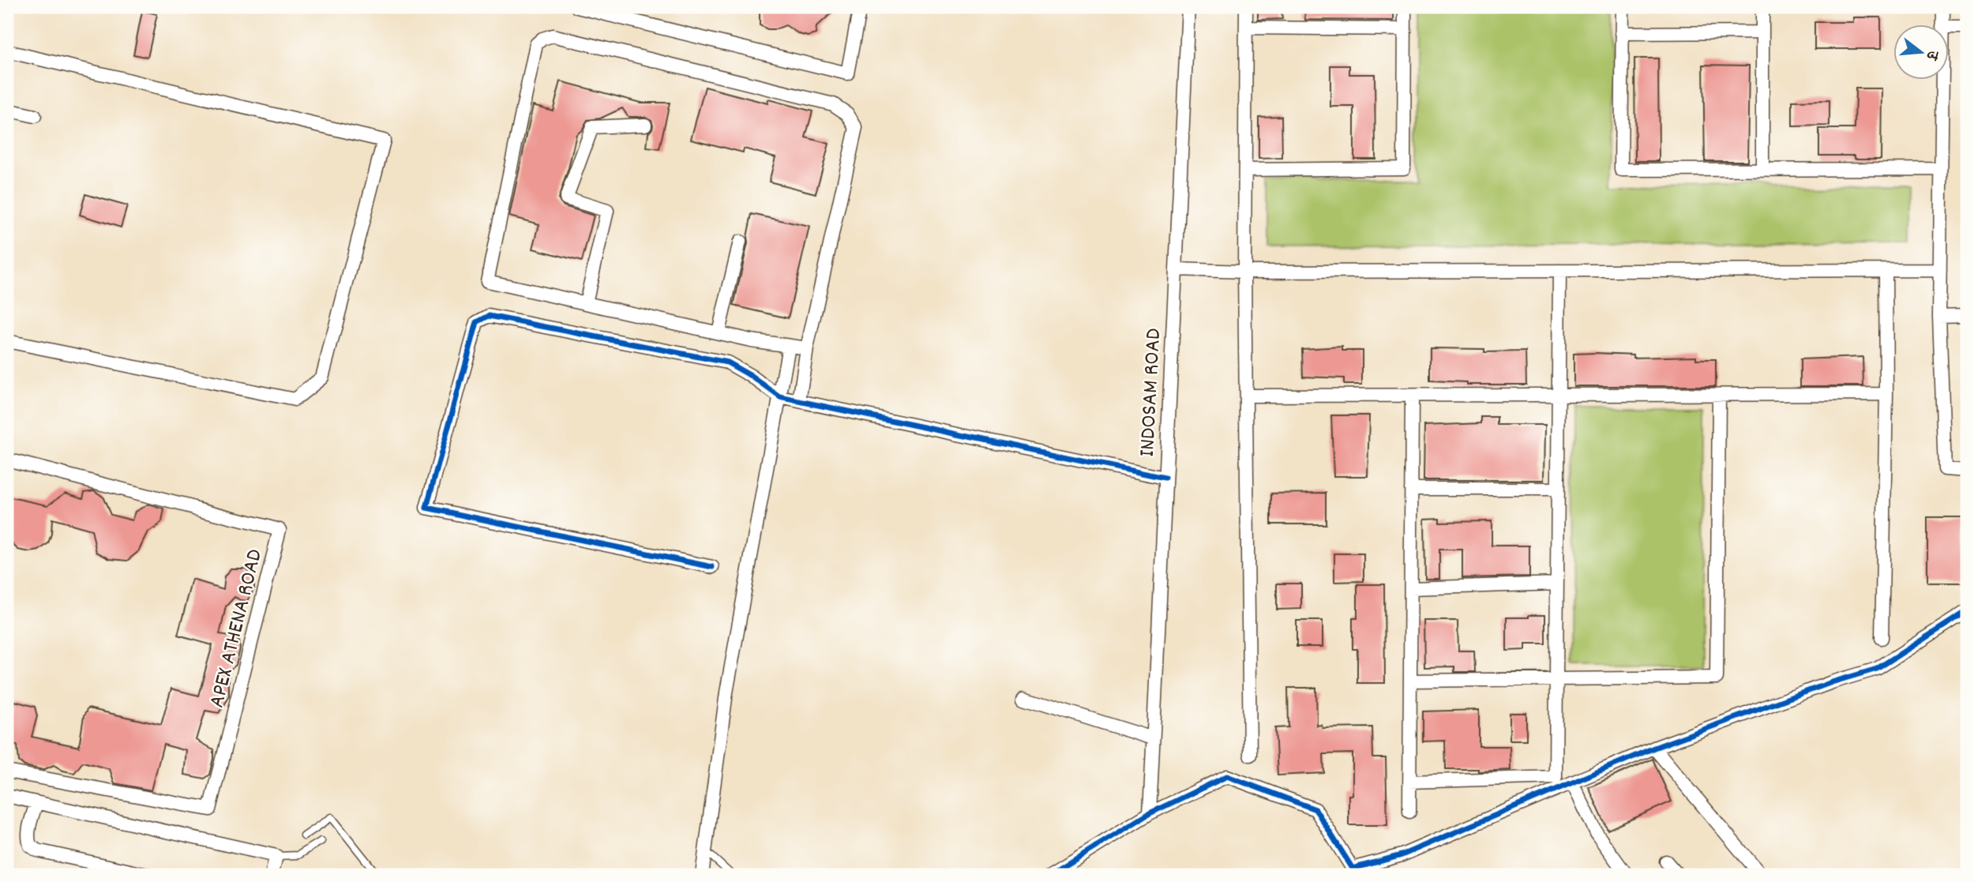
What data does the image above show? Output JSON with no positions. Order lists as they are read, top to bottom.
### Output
{
  "streets": {
    "street": ["INDOSAM ROAD", "APEX ATHENA ROAD"]
  },
  "north": "right"
}
